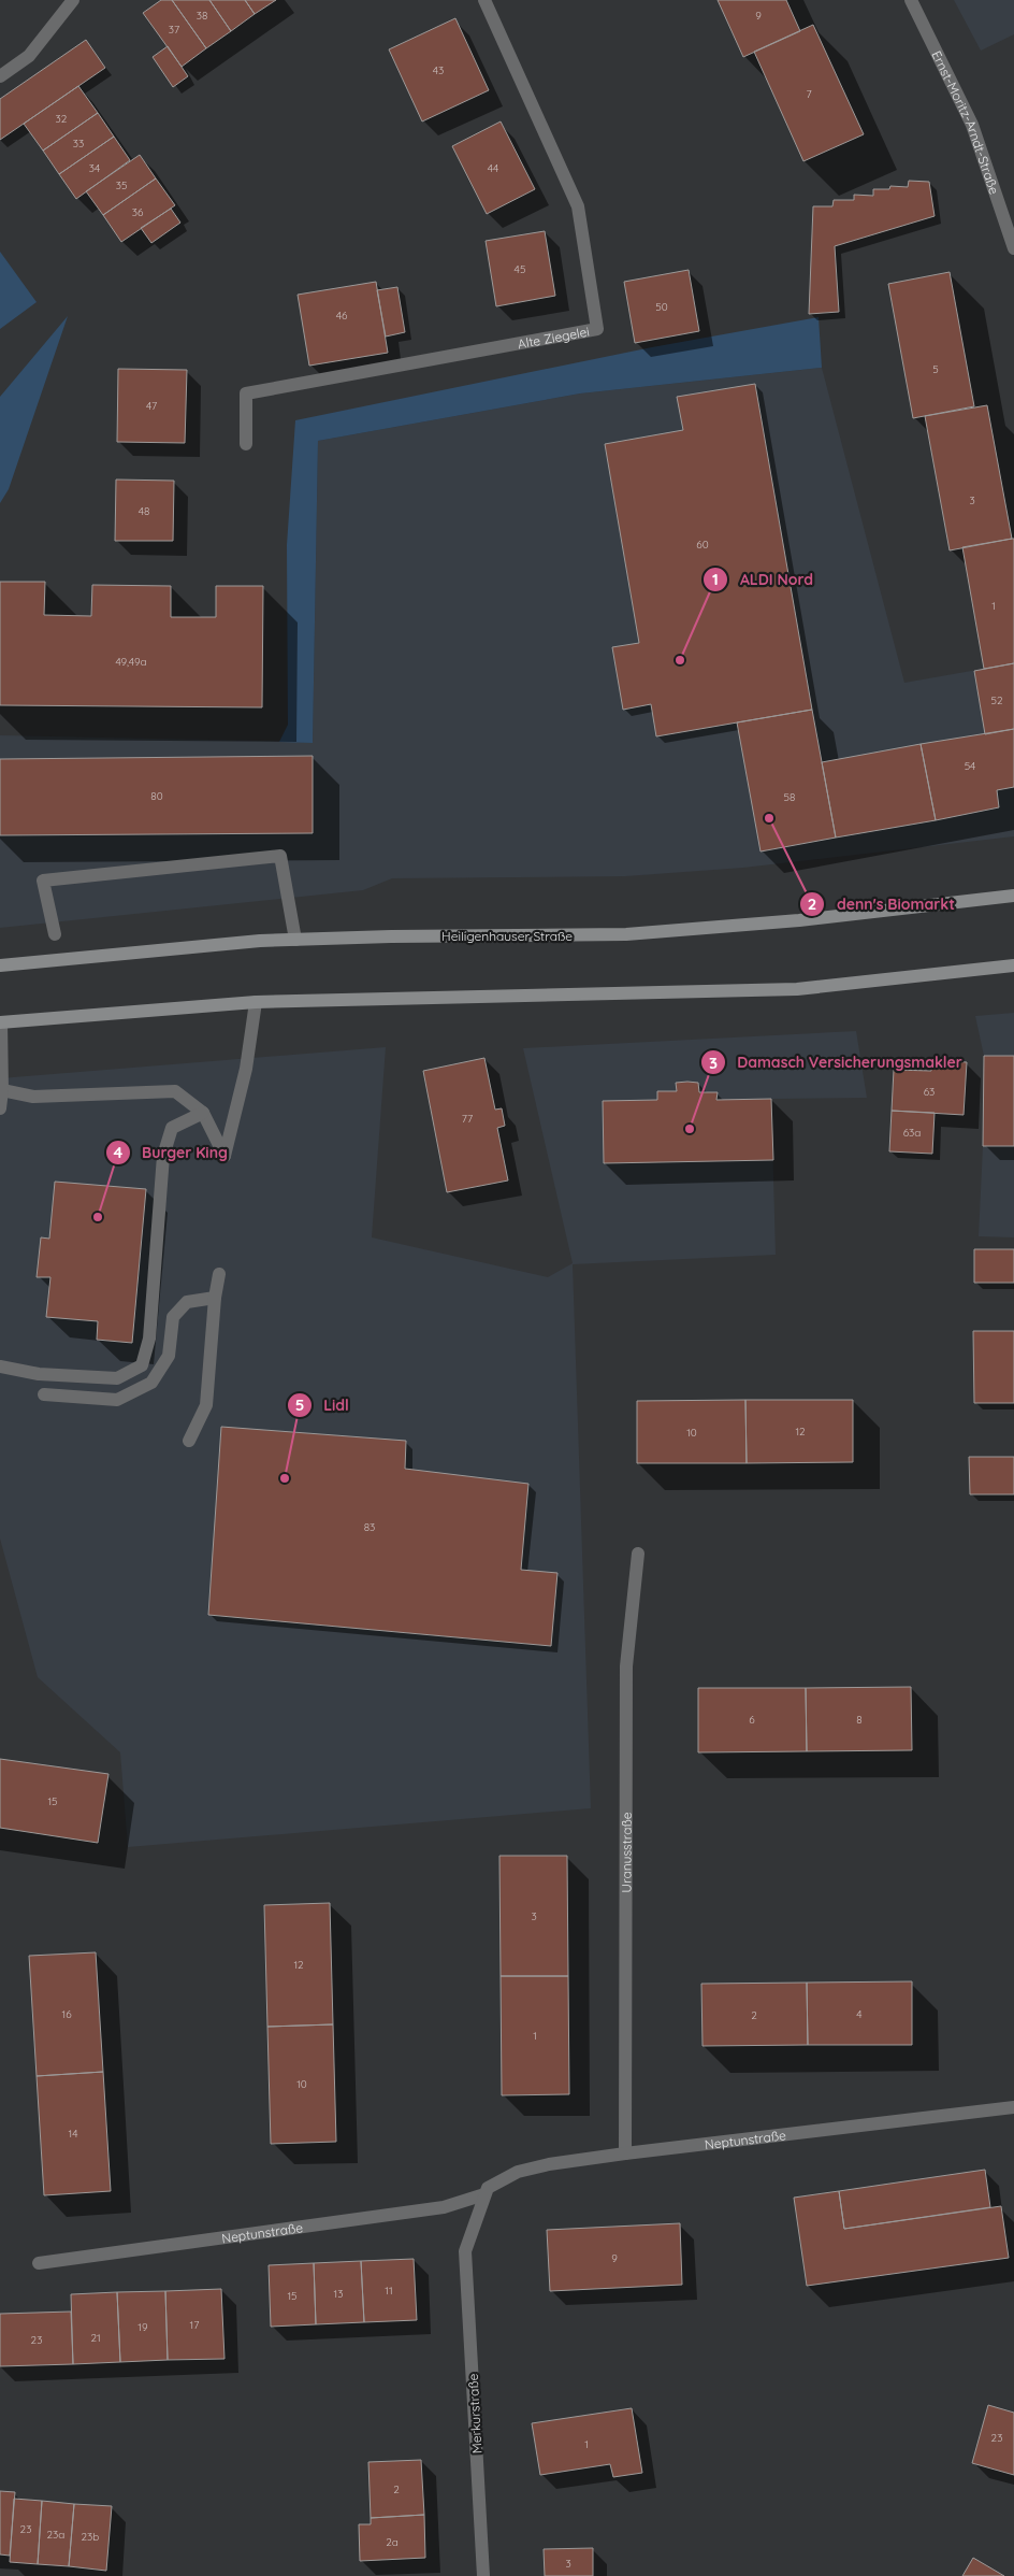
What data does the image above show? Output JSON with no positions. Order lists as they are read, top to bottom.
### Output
{
  "streets": {
    "main road": ["Heiligenhauser Straße"],
    "street": [
      "Ernst-Moritz-Arndt-Straße",
      "Alte Ziegelei",
      "Uranusstraße",
      "Neptunstraße",
      "Merkurstraße"
    ]
  },
  "crossings": [
    ["Uranusstraße", "Neptunstraße"],
    ["Neptunstraße", "Merkurstraße"]
  ],
  "places": [
    "ALDI Nord",
    "denn's Biomarkt",
    "Damasch Versicherungsmakler",
    "Burger King",
    "Lidl"
  ],
  "house_numbers": [
    "38",
    "9",
    "37",
    "43",
    "7",
    "32",
    "33",
    "34",
    "44",
    "35",
    "36",
    "45",
    "50",
    "46",
    "5",
    "47",
    "3",
    "48",
    "60",
    "1",
    "49,49a",
    "52",
    "54",
    "80",
    "58",
    "63",
    "77",
    "63a",
    "12",
    "10",
    "83",
    "6",
    "8",
    "15",
    "3",
    "12",
    "16",
    "4",
    "2",
    "1",
    "10",
    "14",
    "9",
    "11",
    "13",
    "15",
    "17",
    "19",
    "21",
    "23",
    "23",
    "1",
    "2",
    "23",
    "23a",
    "23b",
    "2a",
    "3"
  ]
}
